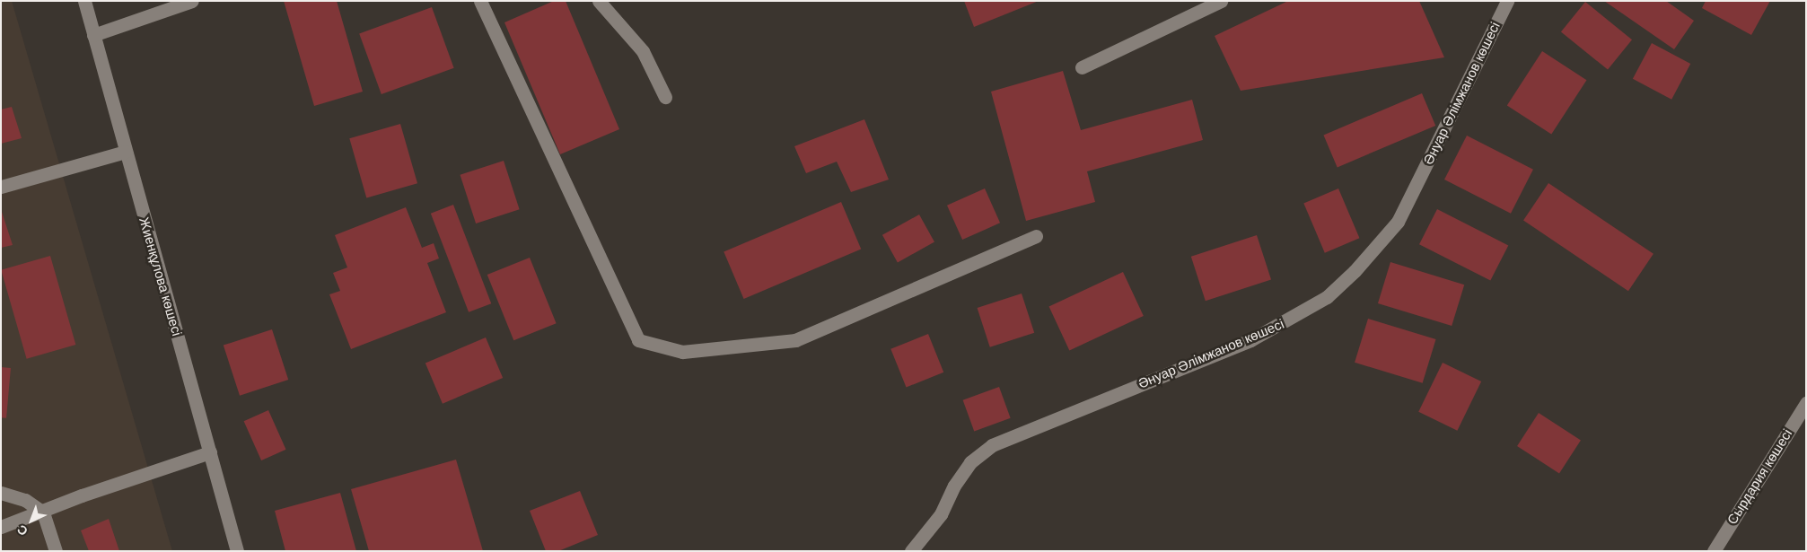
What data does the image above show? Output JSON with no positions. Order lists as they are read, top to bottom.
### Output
{
  "streets": {
    "street": ["Әнуар Әлімжанов көшесі", "Жиенқұлова көшесі", "Сырдария көшесі"]
  },
  "north": "bottom left"
}
